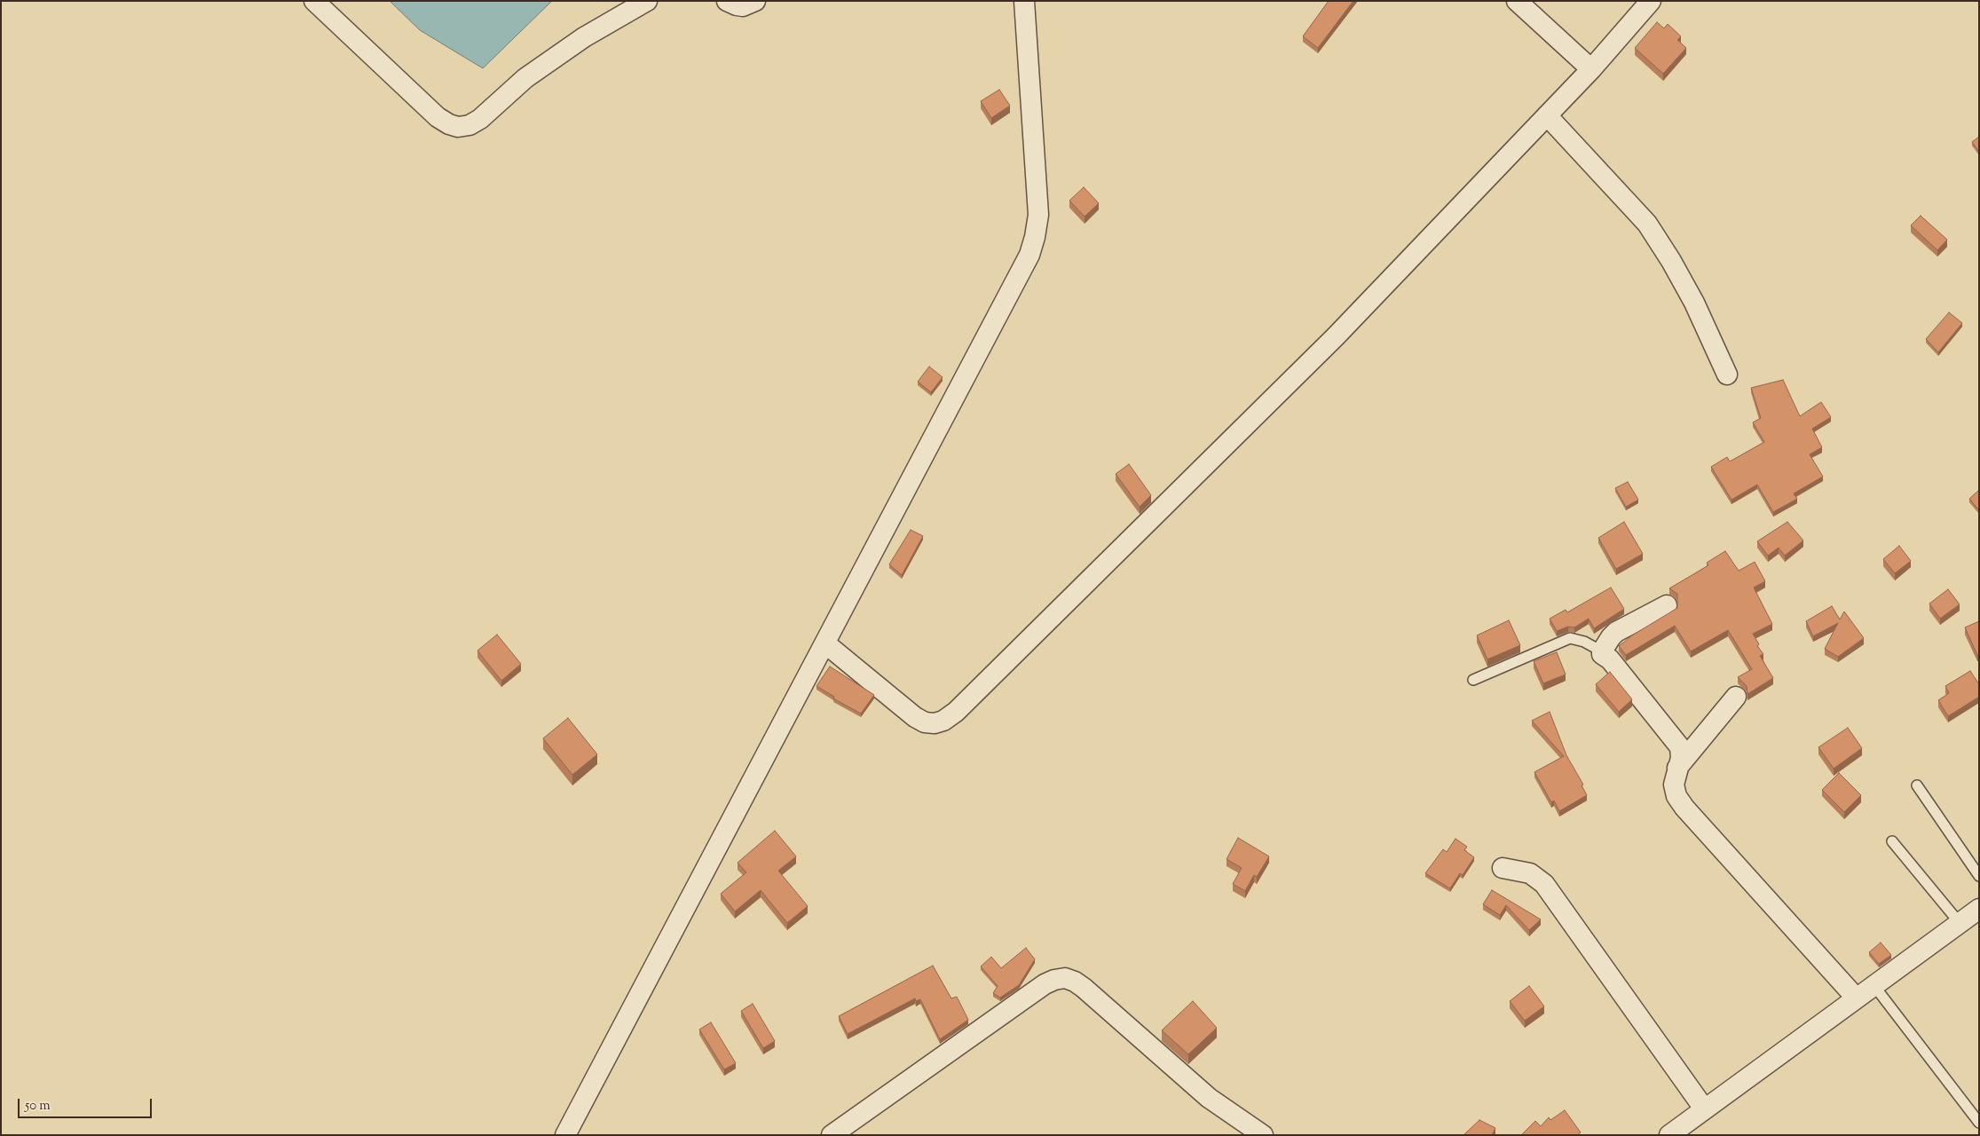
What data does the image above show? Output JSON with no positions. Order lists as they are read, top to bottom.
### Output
{
  "scale_bar": "50 m"
}
